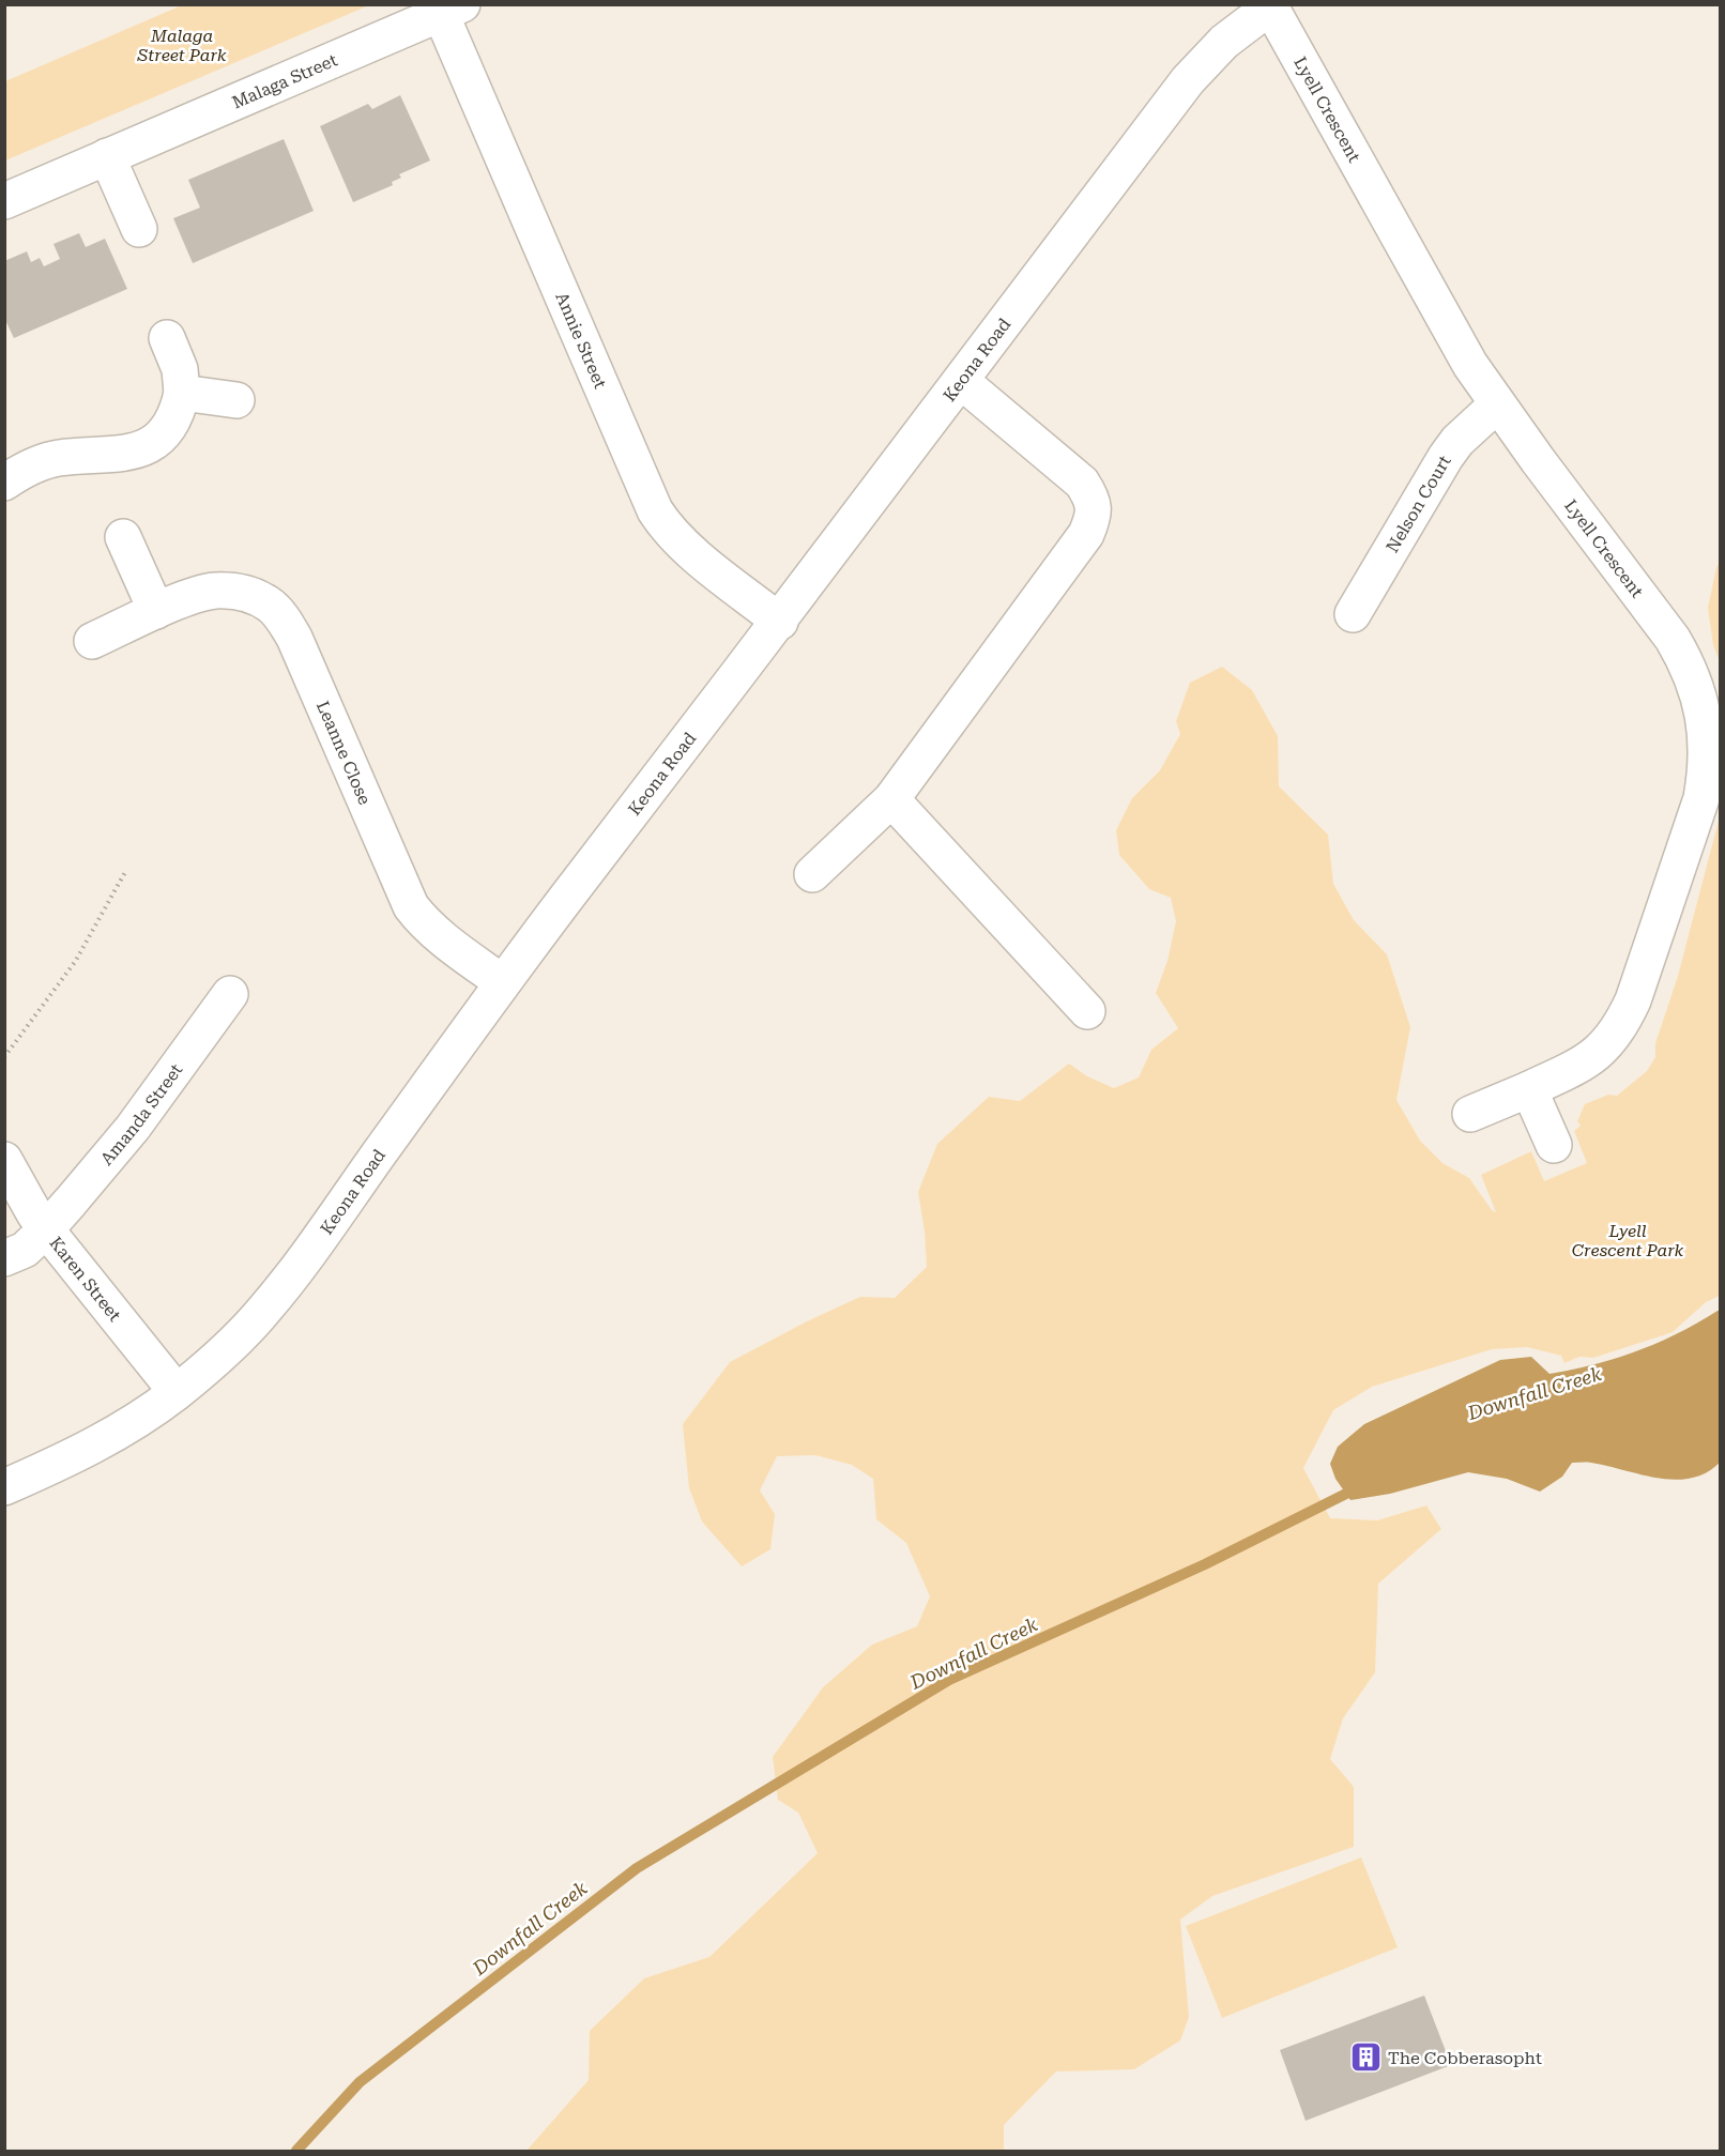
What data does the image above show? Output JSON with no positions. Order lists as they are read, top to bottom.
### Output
{
  "streets": {
    "street": [
      "Malaga Street",
      "Lyell Crescent",
      "Annie Street",
      "Keona Road",
      "Nelson Court",
      "Leanne Close",
      "Amanda Street",
      "Karen Street"
    ]
  },
  "crossings": [
    ["Malaga Street", "Annie Street"],
    ["Lyell Crescent", "Keona Road"],
    ["Lyell Crescent", "Nelson Court"],
    ["Annie Street", "Keona Road"],
    ["Keona Road", "Leanne Close"],
    ["Keona Road", "Karen Street"],
    ["Amanda Street", "Karen Street"]
  ],
  "water": ["Downfall Creek"],
  "parks": ["Malaga Street Park", "Lyell Crescent Park"],
  "places": {
    "building": ["The Cobberasopht"]
  }
}
